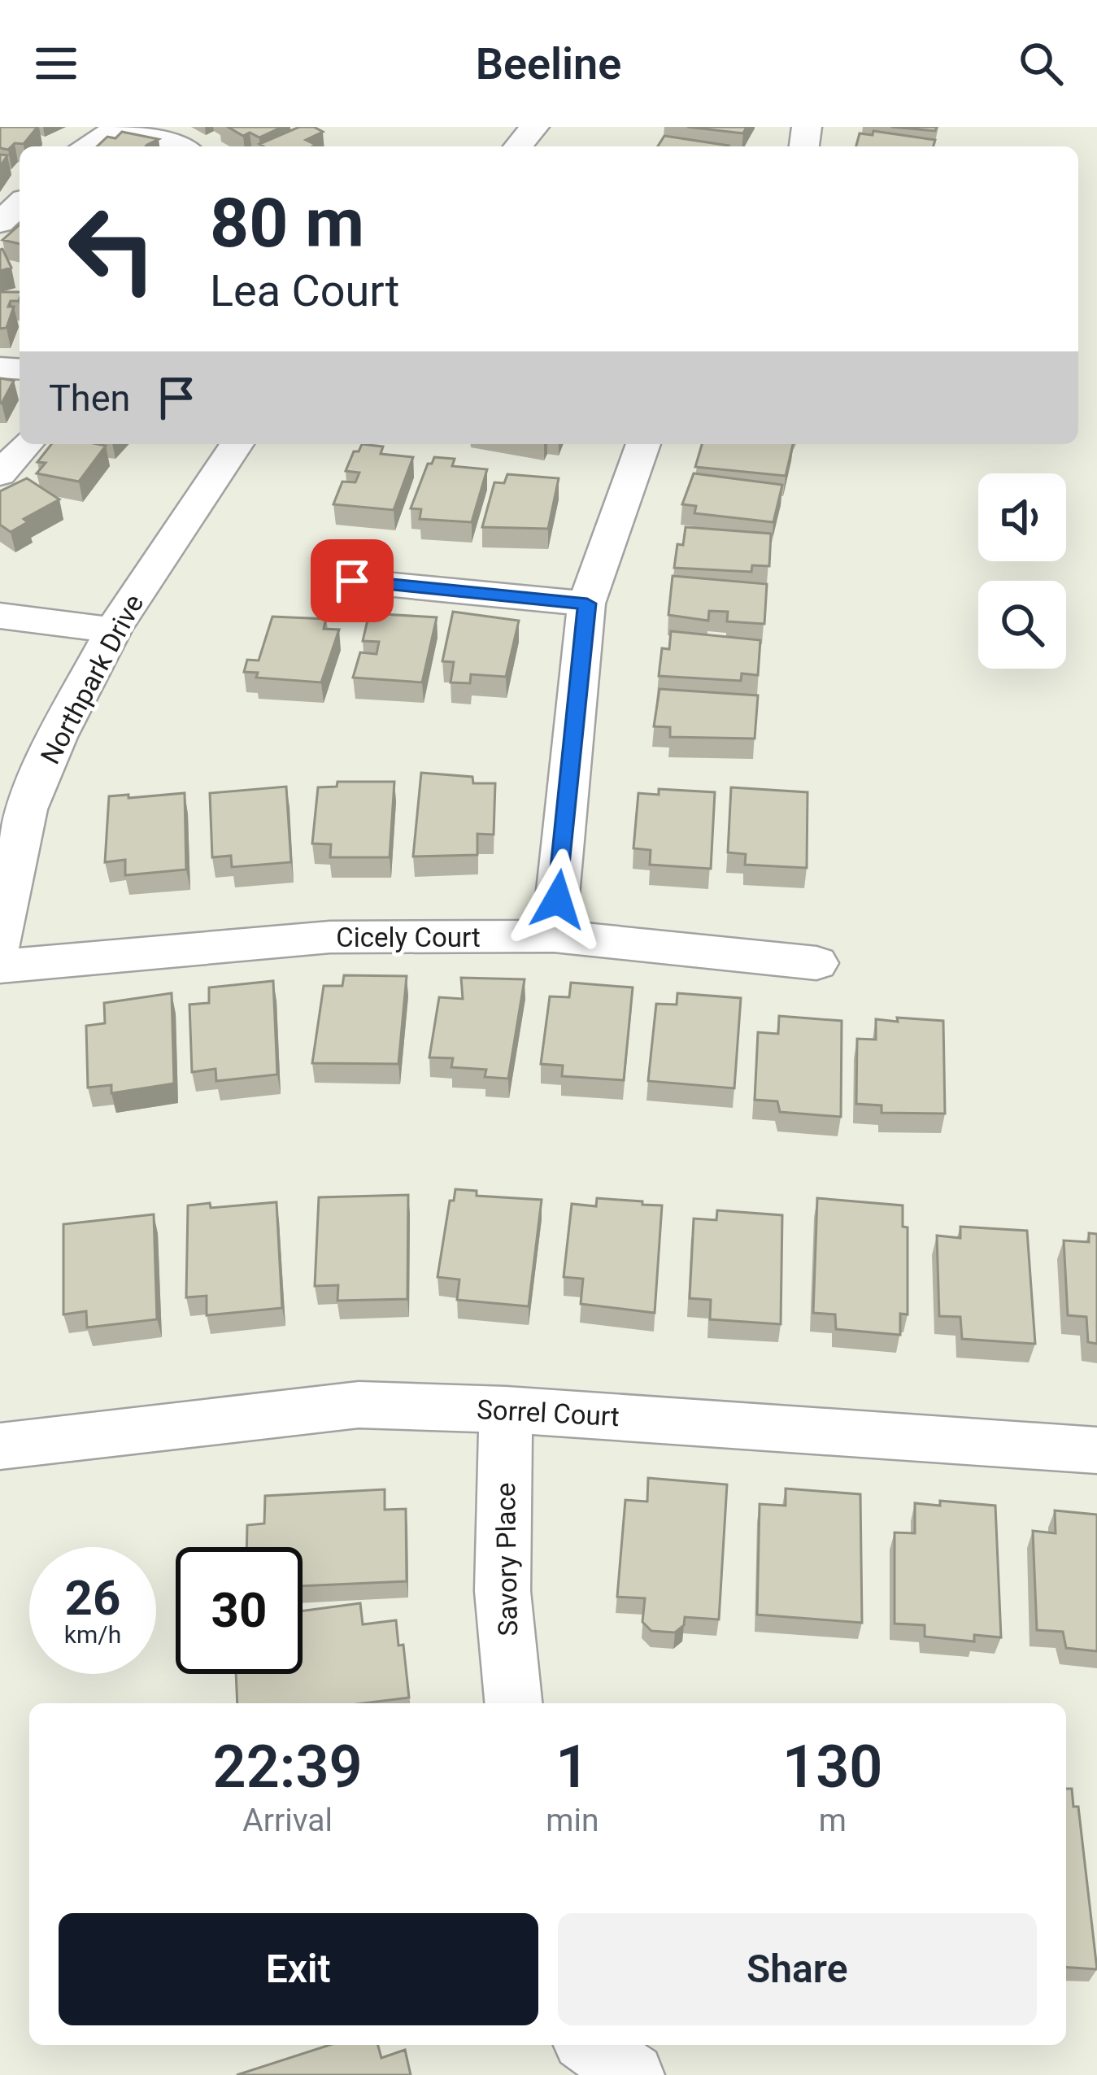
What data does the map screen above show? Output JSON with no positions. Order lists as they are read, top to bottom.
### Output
{
  "streets": {
    "street": [
      "Northpark Drive",
      "Cicely Court",
      "Sorrel Court",
      "Savory Place"
    ]
  },
  "crossings": [
    ["Sorrel Court", "Savory Place"]
  ],
  "page": {
    "header": "Beeline",
    "turn": ["80 m", "Lea Court"],
    "then": "Then",
    "speed": "26 km/h",
    "limit": "30",
    "eta": [
      "22:39",
      "Arrival",
      "1",
      "min",
      "130",
      "m"
    ],
    "buttons": ["Exit", "Share"]
  }
}
